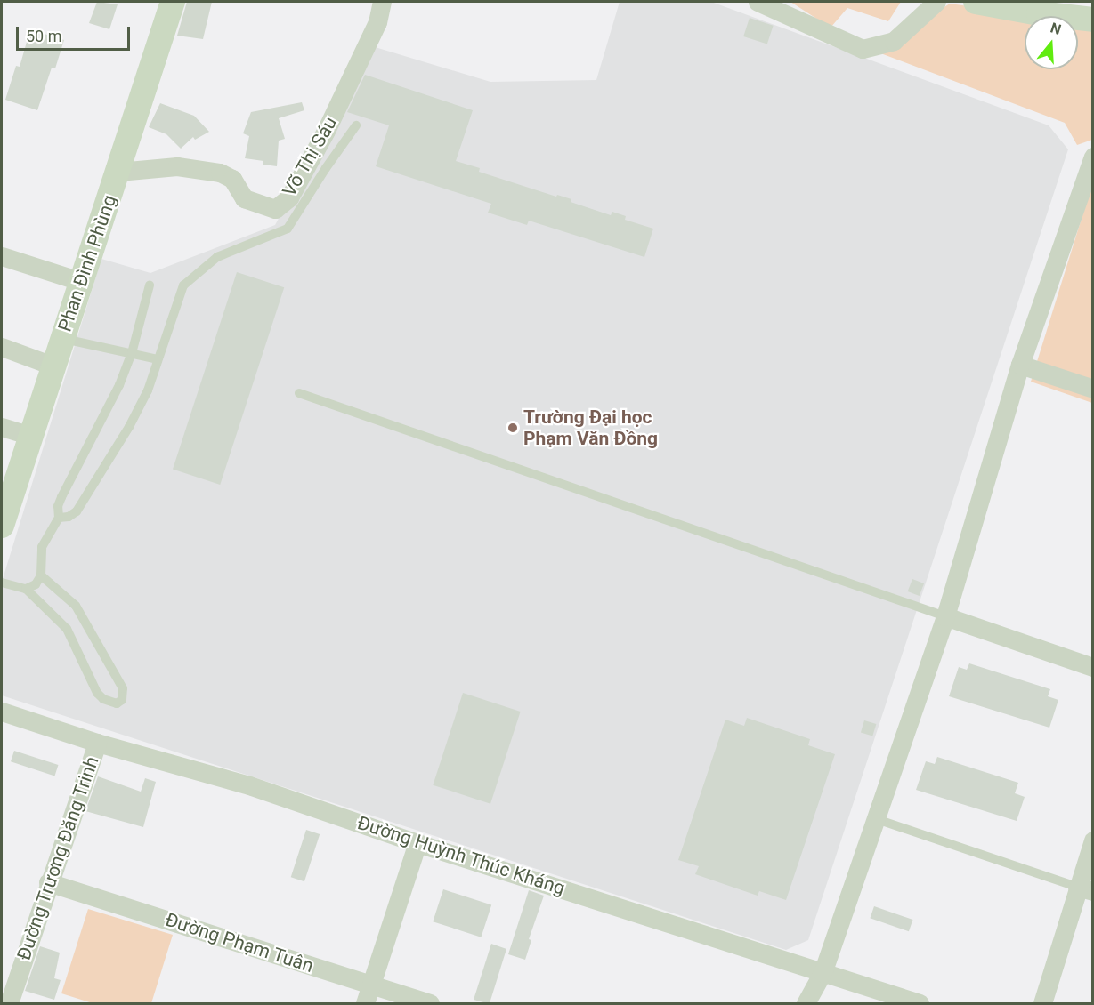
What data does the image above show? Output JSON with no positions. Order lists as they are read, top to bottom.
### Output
{
  "streets": {
    "street": [
      "Võ Thị Sáu",
      "Phan Đình Phùng",
      "Đường Huỳnh Thúc Kháng",
      "Đường Trương Đăng Trinh",
      "Đường Phạm Tuân"
    ]
  },
  "crossings": [
    ["Võ Thị Sáu", "Phan Đình Phùng"],
    ["Đường Huỳnh Thúc Kháng", "Đường Trương Đăng Trinh"],
    ["Đường Trương Đăng Trinh", "Đường Phạm Tuân"]
  ],
  "places": ["Trường Đại học Phạm Văn Đồng"],
  "scale_bar": "50 m",
  "north": "top"
}
